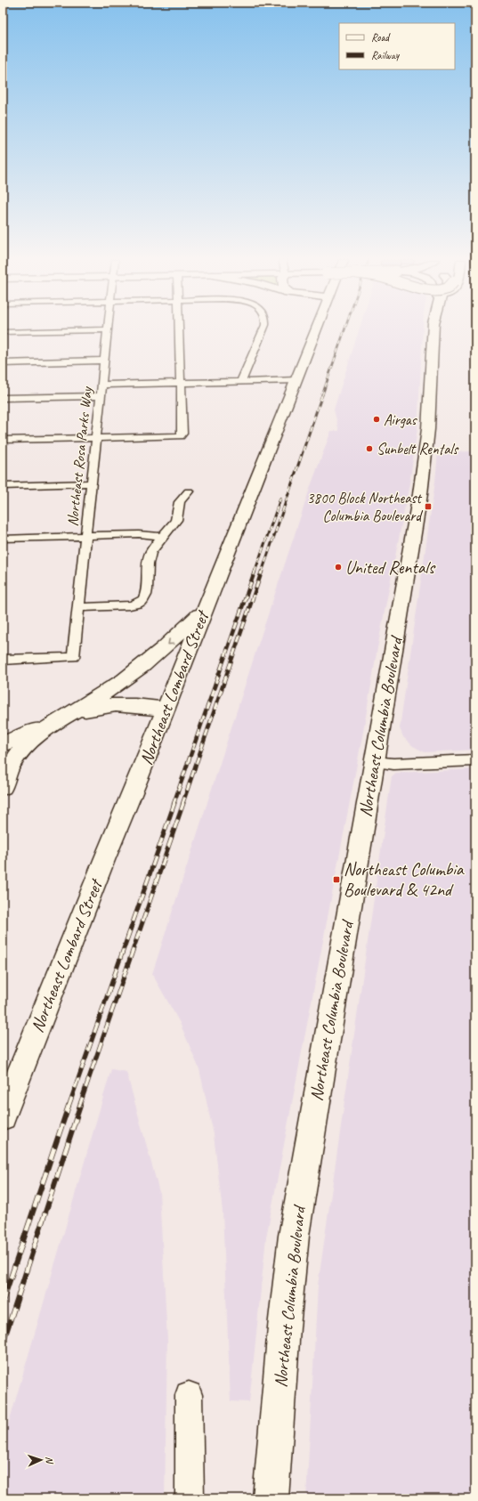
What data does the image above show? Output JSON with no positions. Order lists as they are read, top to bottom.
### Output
{
  "streets": {
    "main road": ["Northeast Lombard Street", "Northeast Columbia Boulevard"],
    "street": ["Northeast Rosa Parks Way"]
  },
  "places": {
    "other": ["Airgas", "Sunbelt Rentals", "United Rentals"],
    "transit": ["3800 Block Northeast Columbia Boulevard", "Northeast Columbia Boulevard & 42nd"]
  },
  "legend": ["Road", "Railway"],
  "north": "right"
}
